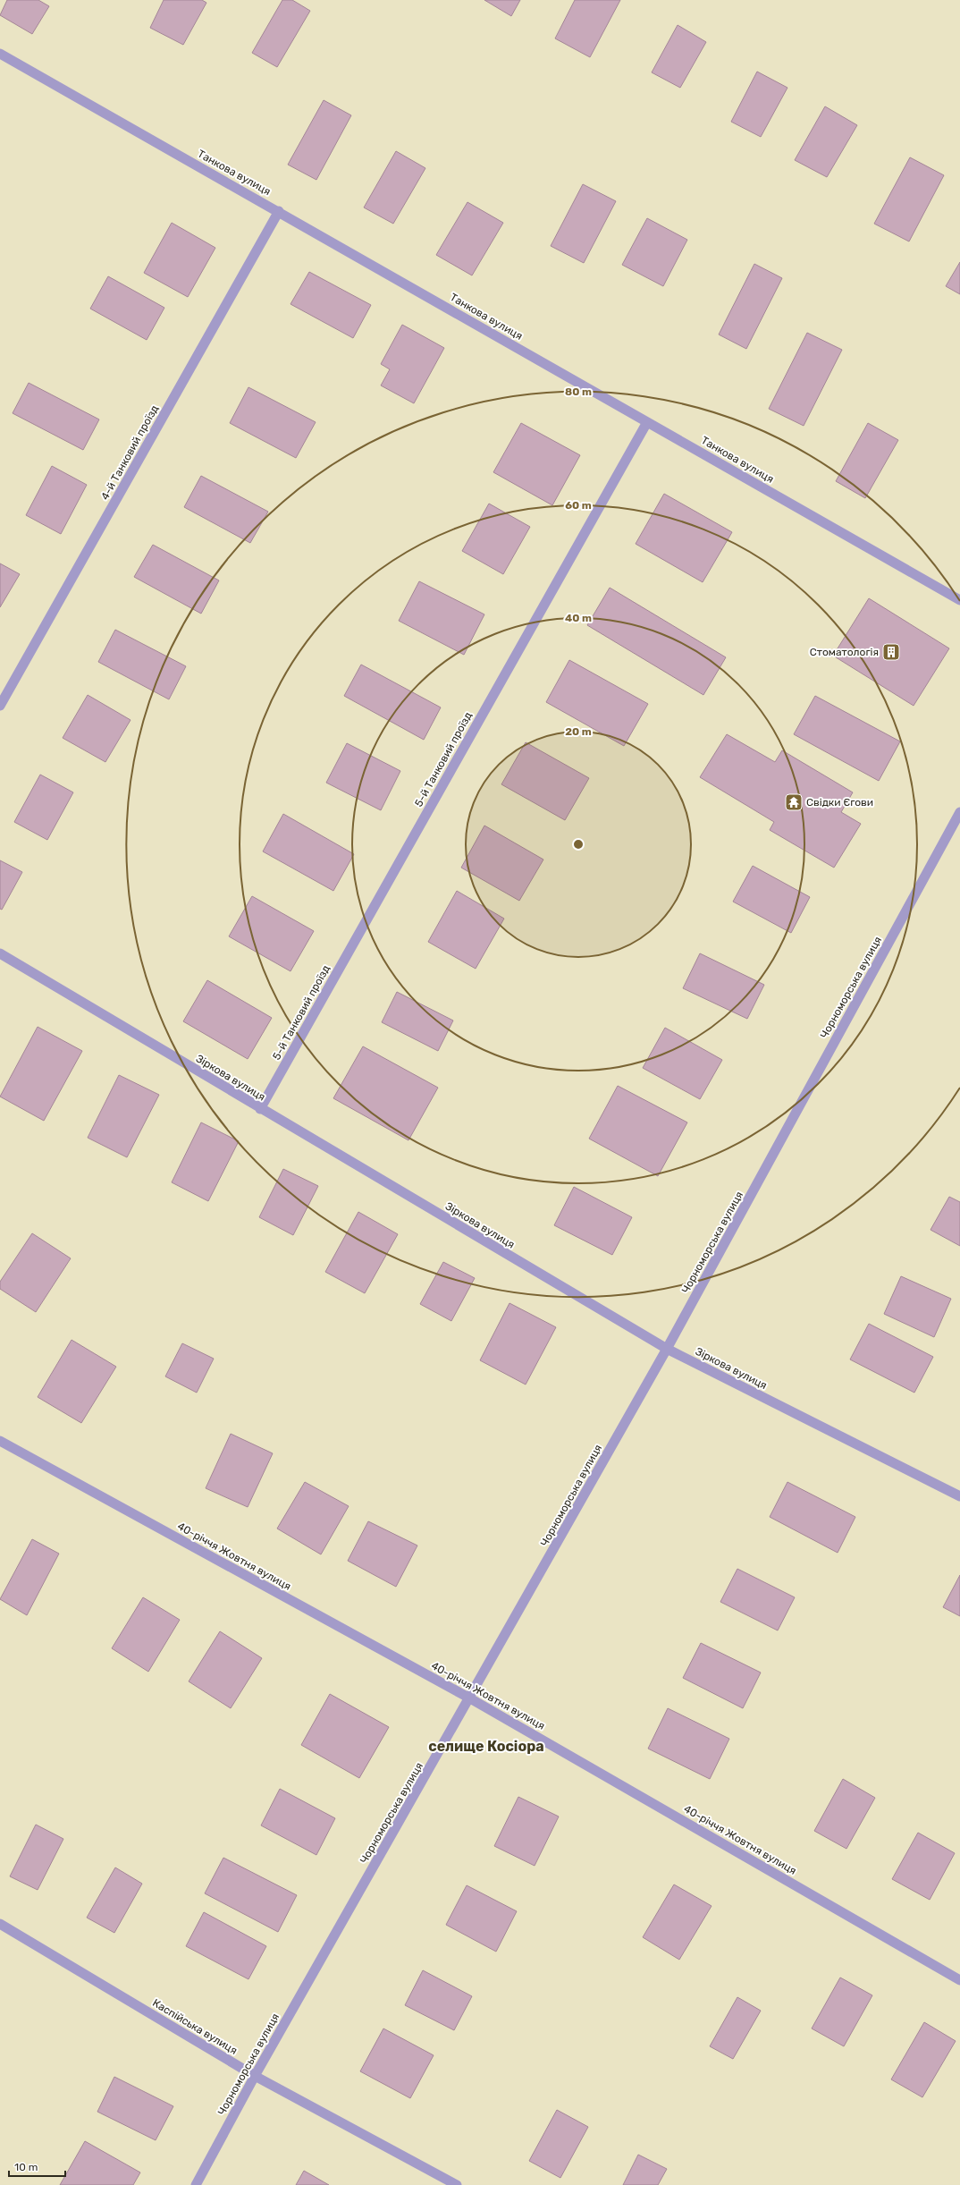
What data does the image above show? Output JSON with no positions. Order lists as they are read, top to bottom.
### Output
{
  "streets": {
    "street": [
      "Танкова вулиця",
      "4-й Танковий проїзд",
      "5-й Танковий проїзд",
      "Чорноморська вулиця",
      "Зіркова вулиця",
      "40-річчя Жовтня вулиця",
      "Каспійська вулиця"
    ]
  },
  "crossings": [
    ["Танкова вулиця", "4-й Танковий проїзд"],
    ["Танкова вулиця", "5-й Танковий проїзд"],
    ["5-й Танковий проїзд", "Зіркова вулиця"],
    ["Чорноморська вулиця", "Зіркова вулиця"],
    ["Чорноморська вулиця", "40-річчя Жовтня вулиця"],
    ["Чорноморська вулиця", "Каспійська вулиця"]
  ],
  "districts": ["селище Косіора"],
  "places": {
    "building": ["Стоматологія"],
    "temple": ["Свідки Єгови"]
  },
  "scale_bar": "10 m",
  "rings": [
    "80 m",
    "60 m",
    "40 m",
    "20 m"
  ]
}
